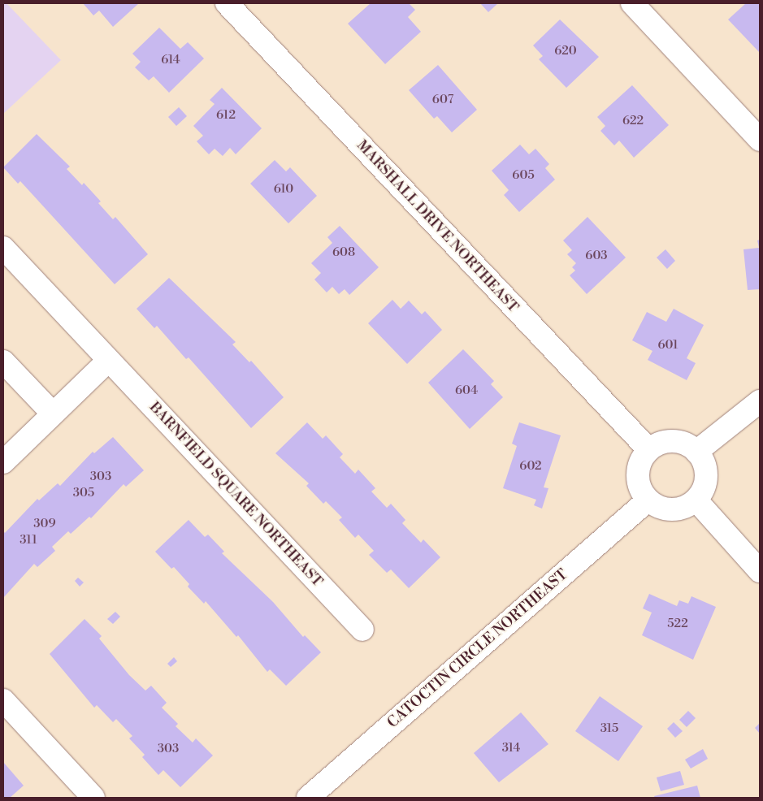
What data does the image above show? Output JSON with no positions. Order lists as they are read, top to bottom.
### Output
{
  "streets": {
    "street": ["MARSHALL DRIVE NORTHEAST", "BARNFIELD SQUARE NORTHEAST", "CATOCTIN CIRCLE NORTHEAST"]
  },
  "crossings": [
    ["MARSHALL DRIVE NORTHEAST", "CATOCTIN CIRCLE NORTHEAST"]
  ],
  "house_numbers": [
    "620",
    "614",
    "607",
    "612",
    "622",
    "605",
    "610",
    "608",
    "603",
    "601",
    "604",
    "602",
    "303",
    "305",
    "309",
    "311",
    "522",
    "315",
    "314",
    "303"
  ]
}
